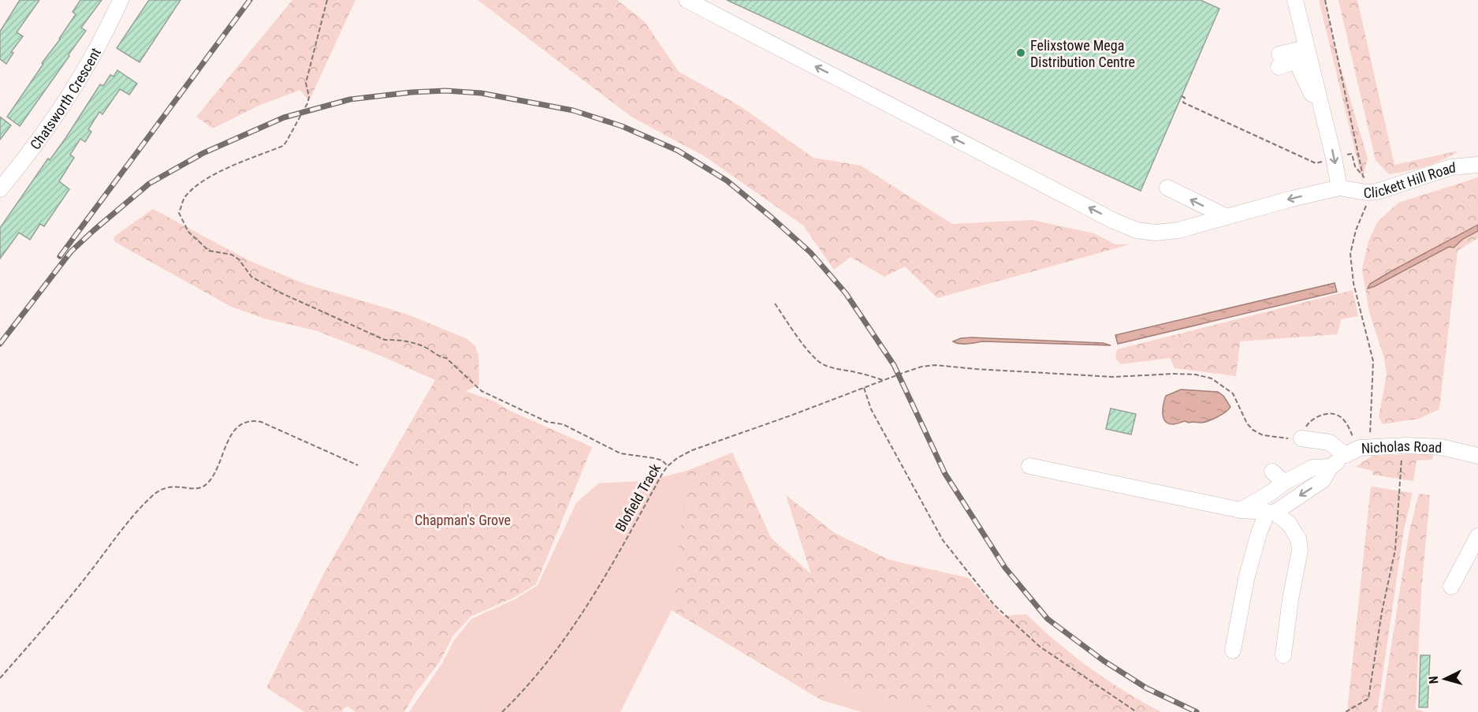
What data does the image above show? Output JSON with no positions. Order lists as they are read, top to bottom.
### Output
{
  "streets": {
    "street": ["Chatsworth Crescent", "Clickett Hill Road", "Nicholas Road"],
    "path": ["Blofield Track"]
  },
  "crossings": [
    ["Nicholas Road", "Blofield Track"]
  ],
  "parks": ["Chapman's Grove"],
  "places": ["Felixstowe Mega Distribution Centre"],
  "north": "left"
}
